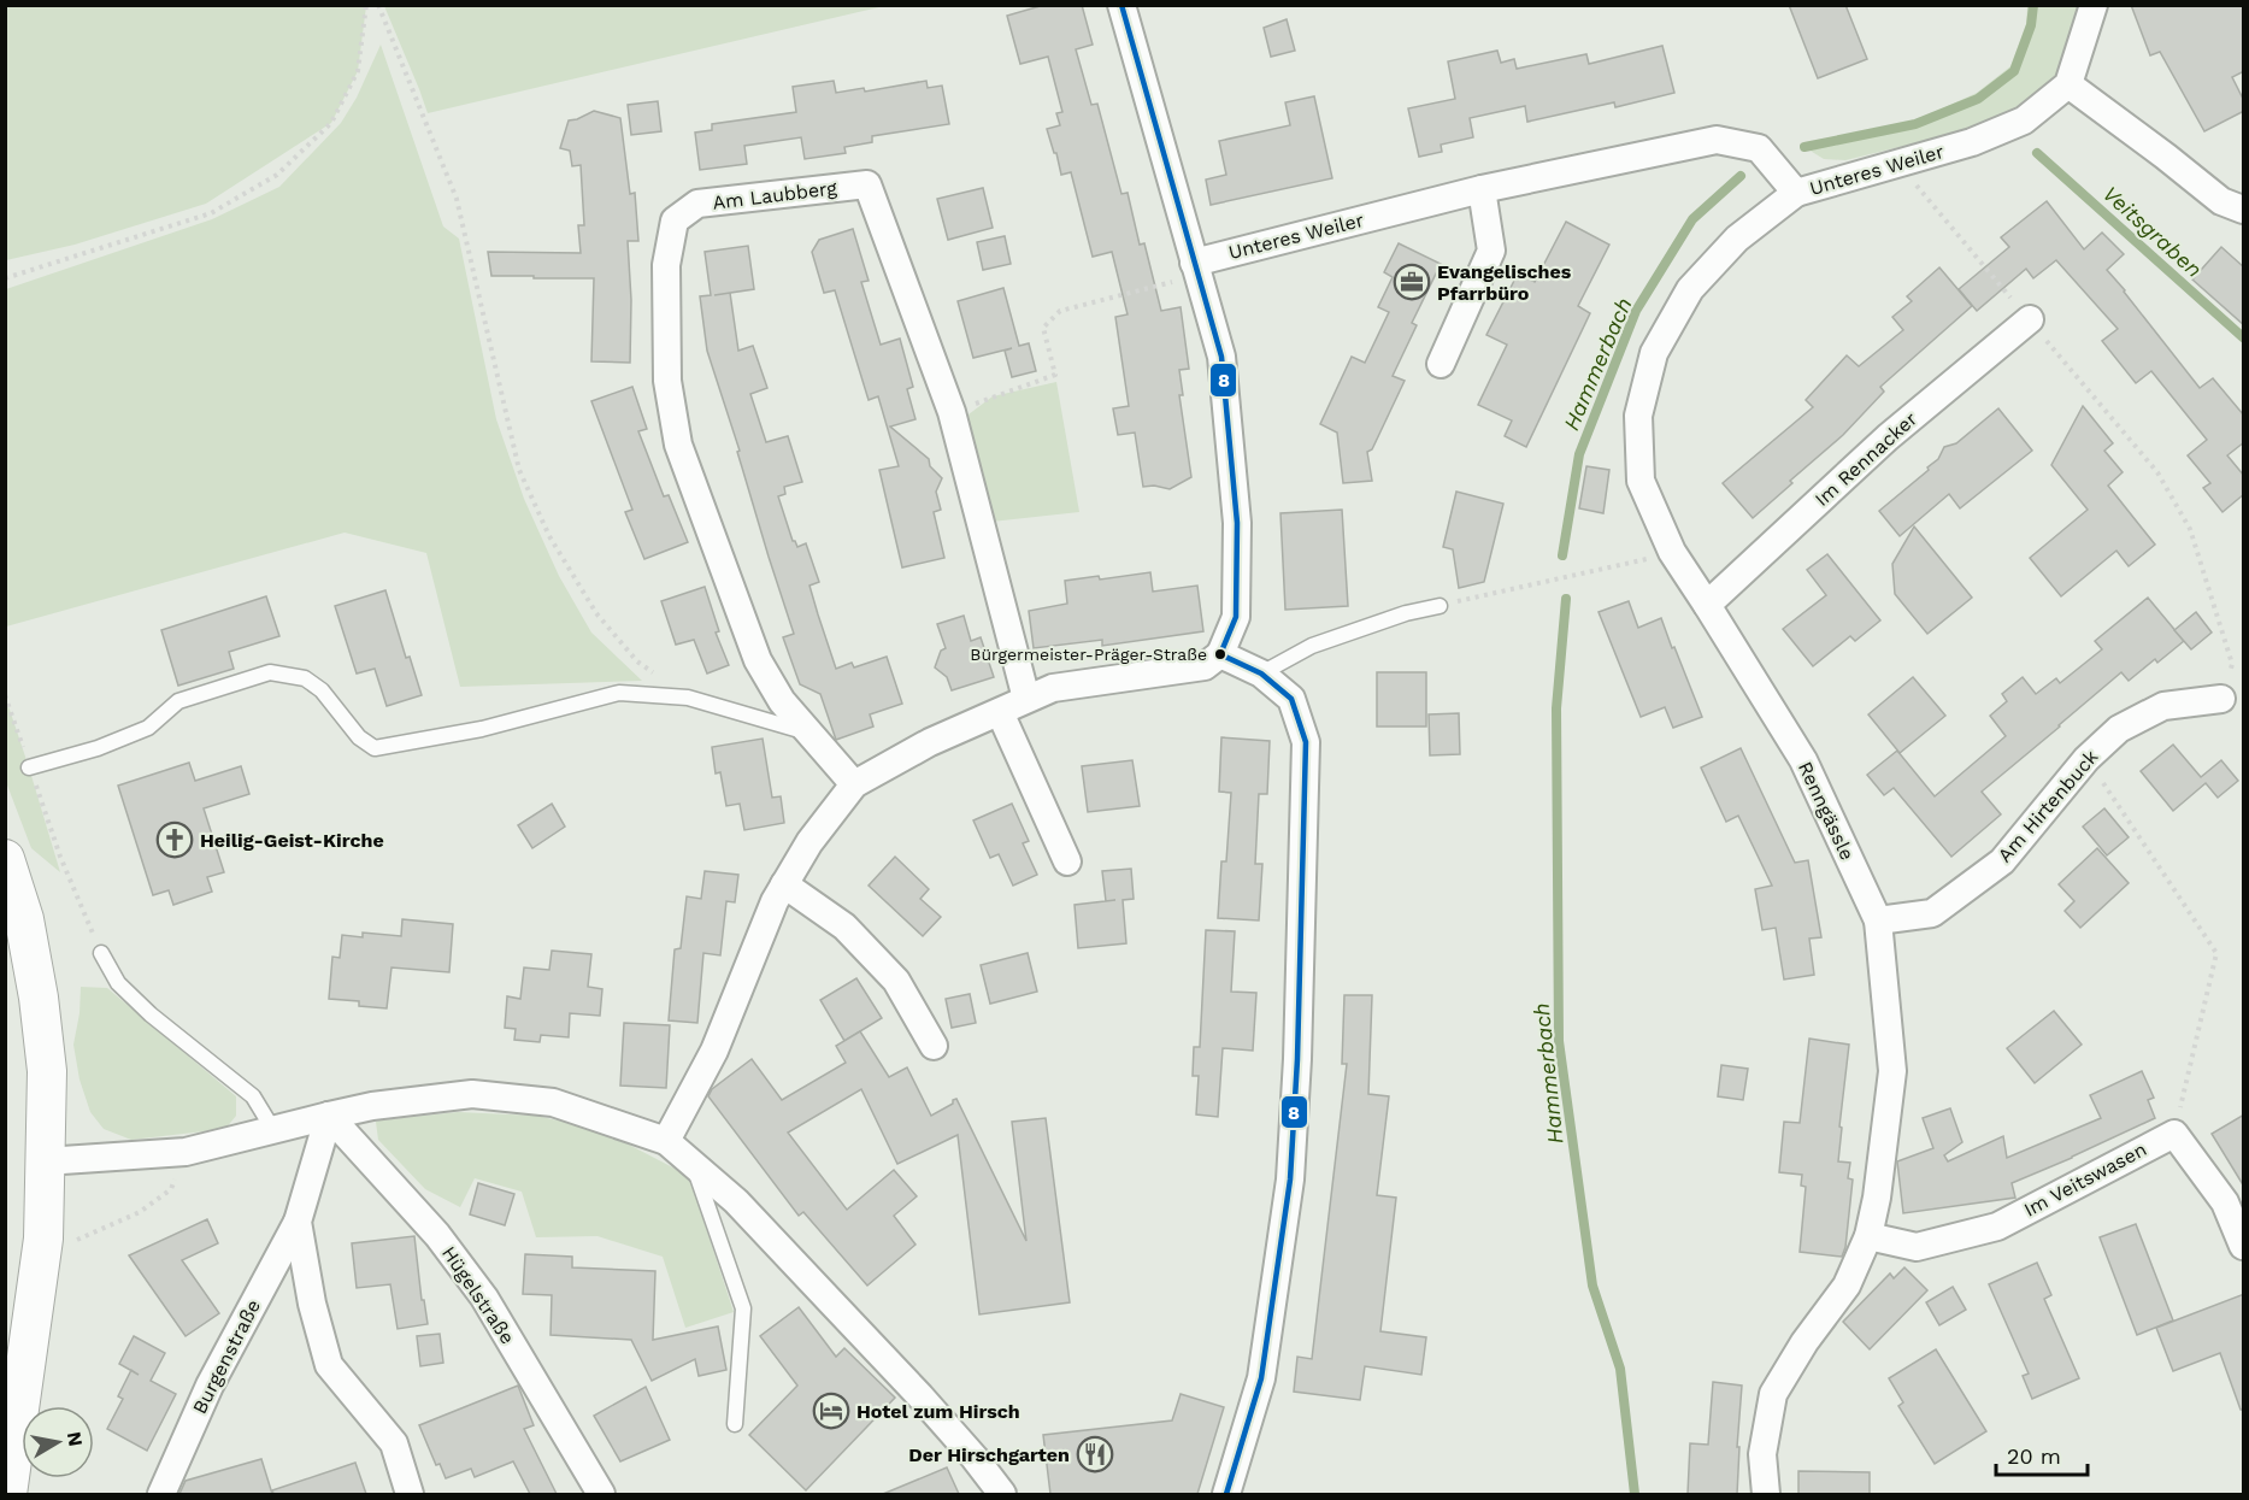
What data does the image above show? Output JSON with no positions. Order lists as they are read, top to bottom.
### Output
{
  "streets": {
    "street": [
      "Unteres Weiler",
      "Am Laubberg",
      "Im Rennacker",
      "Am Hirtenbuck",
      "Renngässle",
      "Im Veitswasen",
      "Hügelstraße",
      "Burgenstraße"
    ]
  },
  "crossings": [
    ["Unteres Weiler", "Renngässle"],
    ["Im Rennacker", "Renngässle"],
    ["Am Hirtenbuck", "Renngässle"],
    ["Renngässle", "Im Veitswasen"]
  ],
  "water": ["Veitsgraben", "Hammerbach"],
  "places": {
    "office": ["Evangelisches Pfarrbüro"],
    "other": ["Bürgermeister-Präger-Straße"],
    "church": ["Heilig-Geist-Kirche"],
    "hotel": ["Hotel zum Hirsch"],
    "restaurant": ["Der Hirschgarten"]
  },
  "lines": ["transit line 8"],
  "scale_bar": "20 m",
  "north": "right"
}
